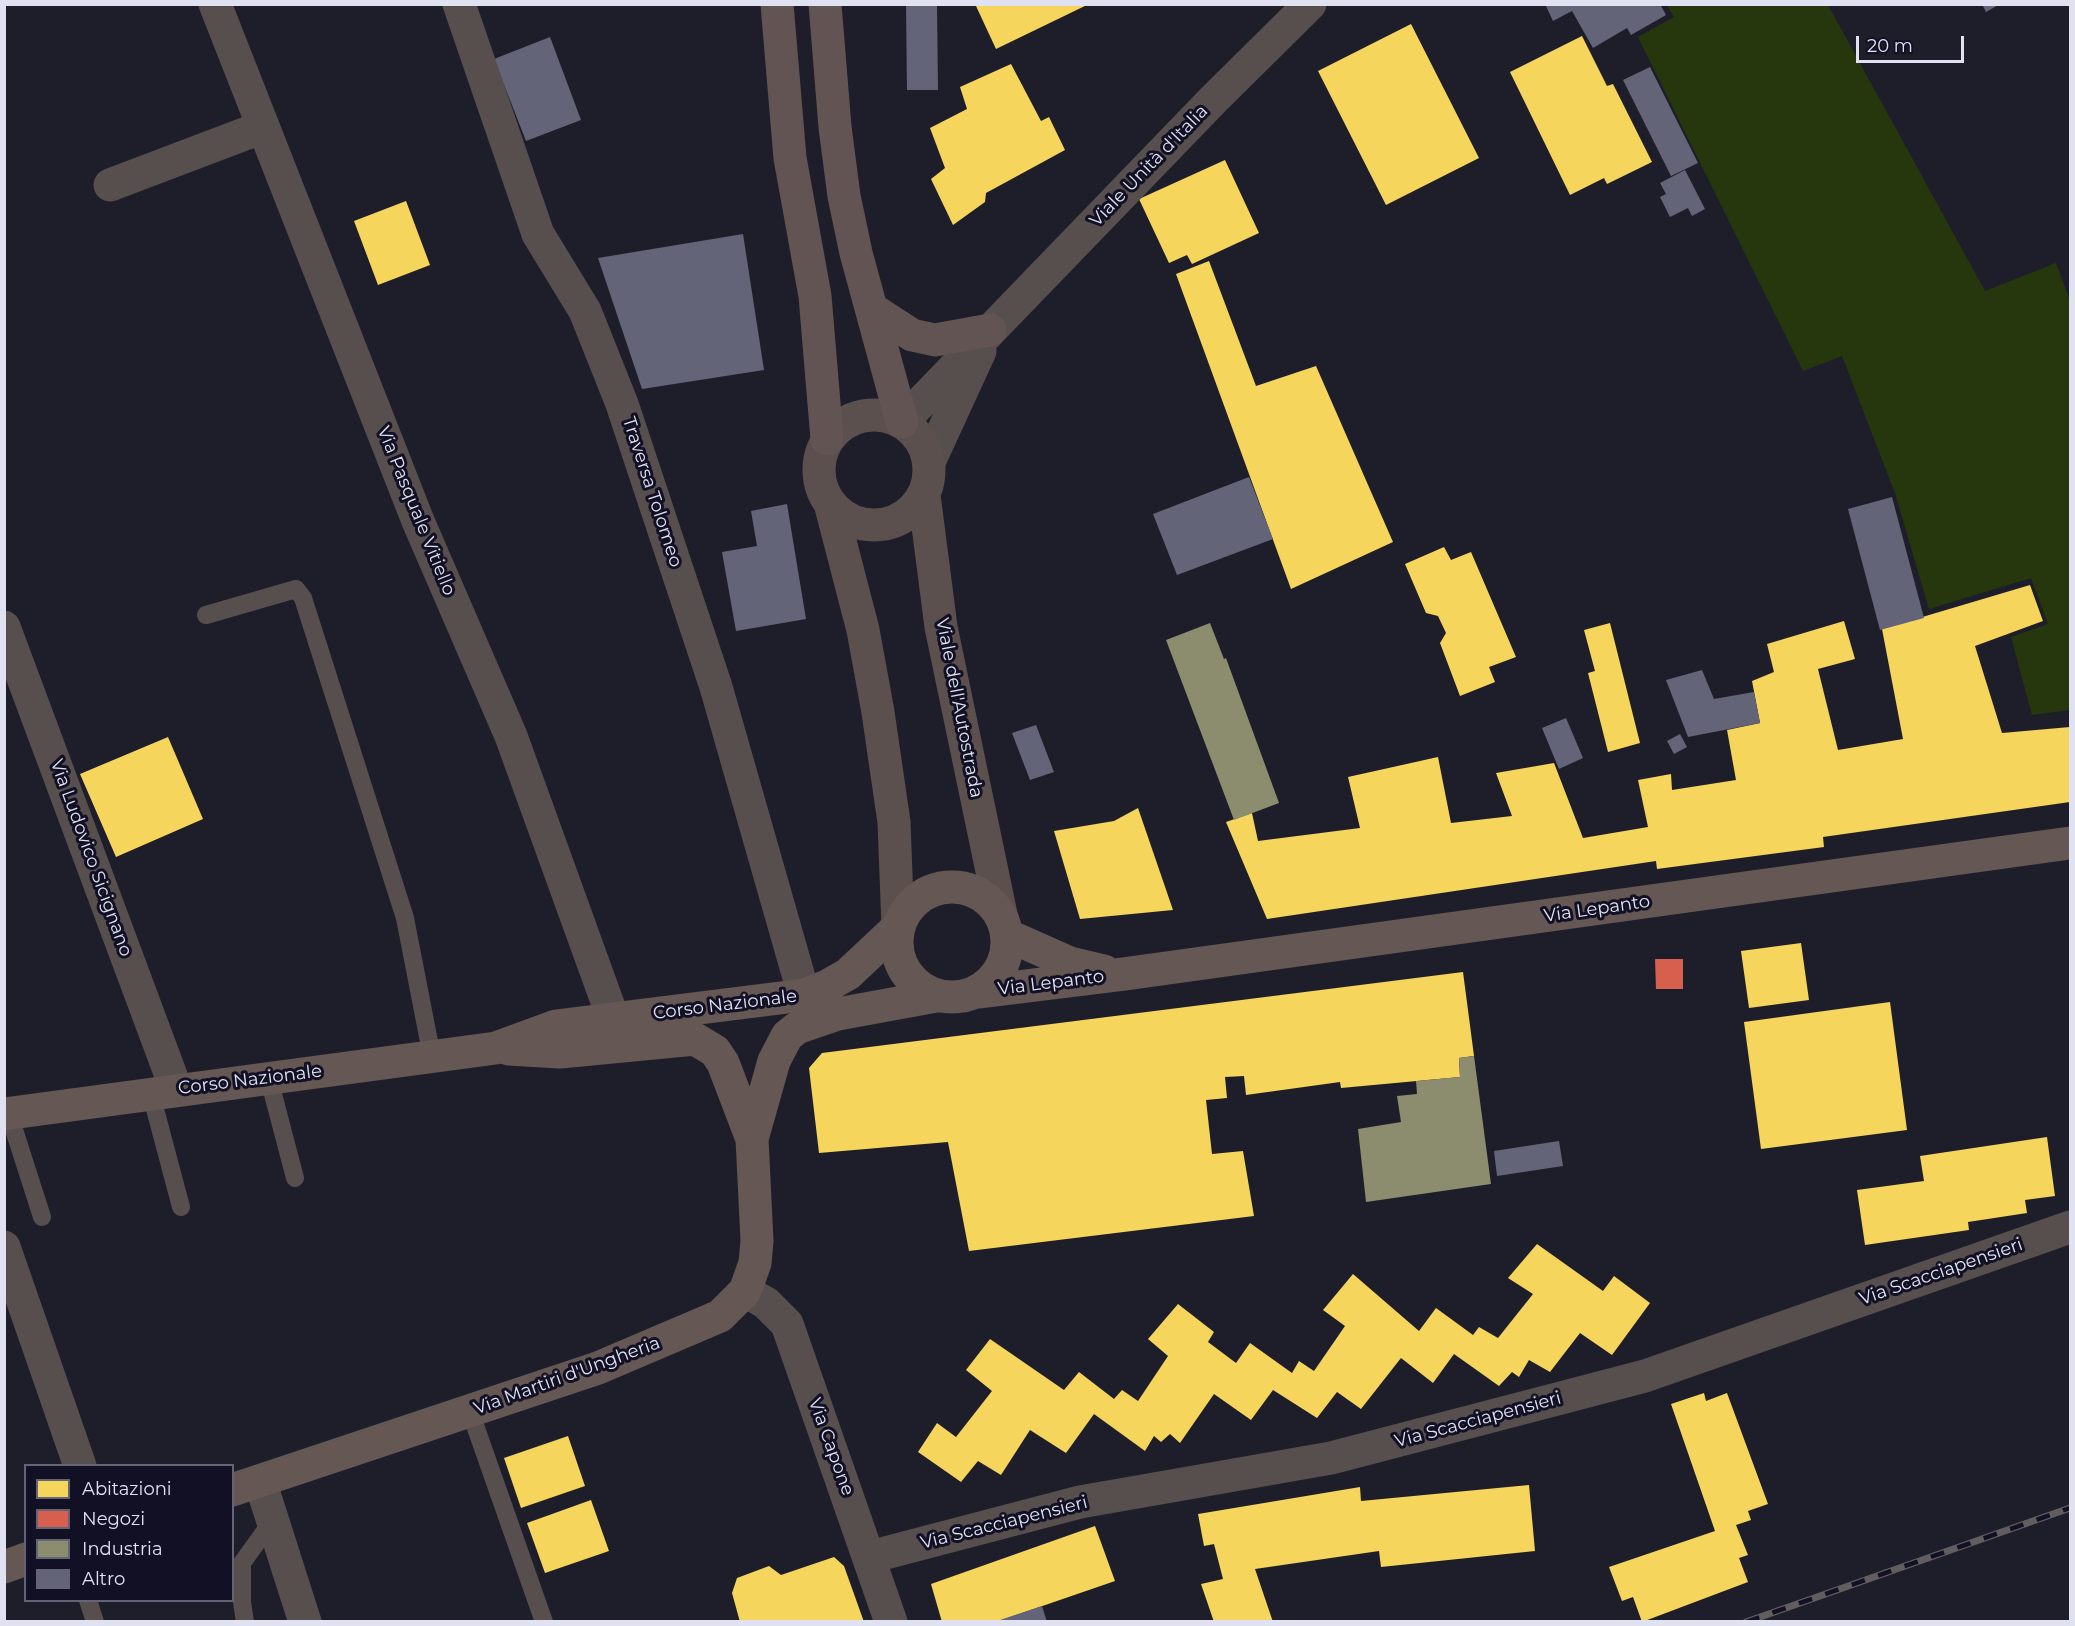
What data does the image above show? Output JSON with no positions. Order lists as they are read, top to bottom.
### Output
{
  "streets": {
    "main road": [
      "Viale dell'Autostrada",
      "Via Lepanto",
      "Corso Nazionale",
      "Via Martiri d'Ungheria"
    ],
    "street": [
      "Viale Unità d'Italia",
      "Traversa Tolomeo",
      "Via Pasquale Vitiello",
      "Via Ludovico Sicignano",
      "Via Scacciapensieri",
      "Via Capone"
    ]
  },
  "crossings": [
    ["Viale Unità d'Italia", "Viale dell'Autostrada"],
    ["Traversa Tolomeo", "Corso Nazionale"],
    ["Via Pasquale Vitiello", "Corso Nazionale"],
    ["Viale dell'Autostrada", "Via Lepanto"],
    ["Viale dell'Autostrada", "Corso Nazionale"],
    ["Via Ludovico Sicignano", "Corso Nazionale"],
    ["Via Lepanto", "Corso Nazionale"],
    ["Corso Nazionale", "Via Martiri d'Ungheria"],
    ["Via Scacciapensieri", "Via Capone"],
    ["Via Martiri d'Ungheria", "Via Capone"]
  ],
  "legend": [
    "Abitazioni",
    "Negozi",
    "Industria",
    "Altro"
  ],
  "scale_bar": "20 m"
}
